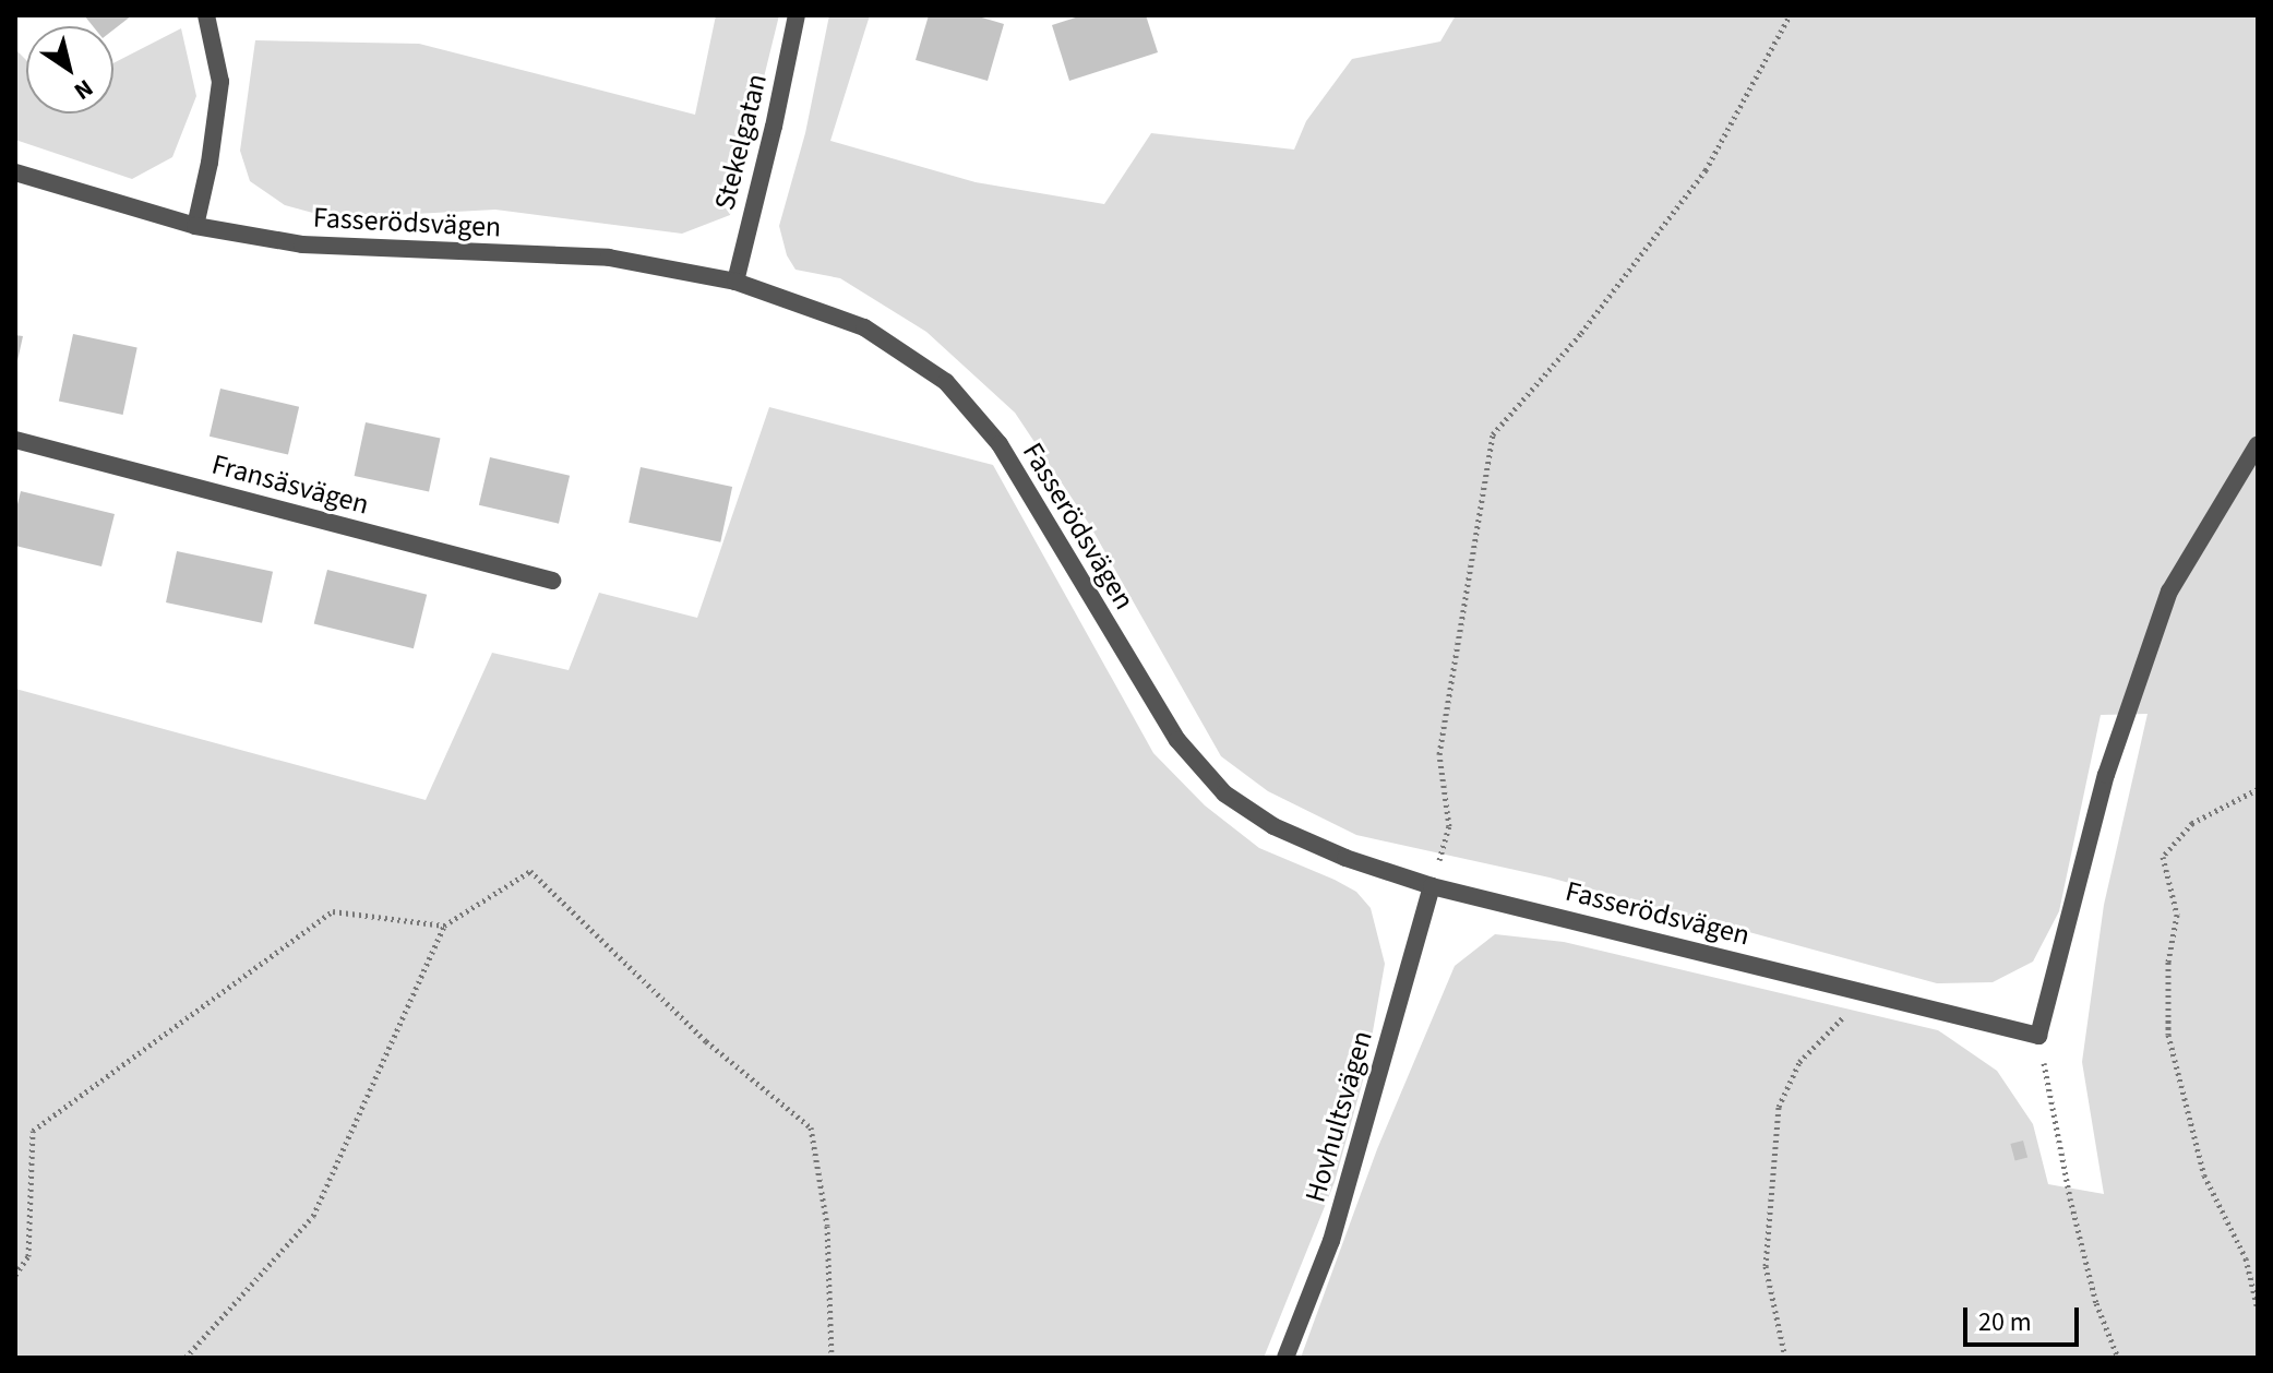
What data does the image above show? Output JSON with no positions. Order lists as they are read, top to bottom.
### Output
{
  "streets": {
    "street": [
      "Stekelgatan",
      "Fasserödsvägen",
      "Fransäsvägen",
      "Hovhultsvägen"
    ]
  },
  "crossings": [
    ["Stekelgatan", "Fasserödsvägen"],
    ["Fasserödsvägen", "Hovhultsvägen"]
  ],
  "scale_bar": "20 m",
  "north": "bottom right"
}
